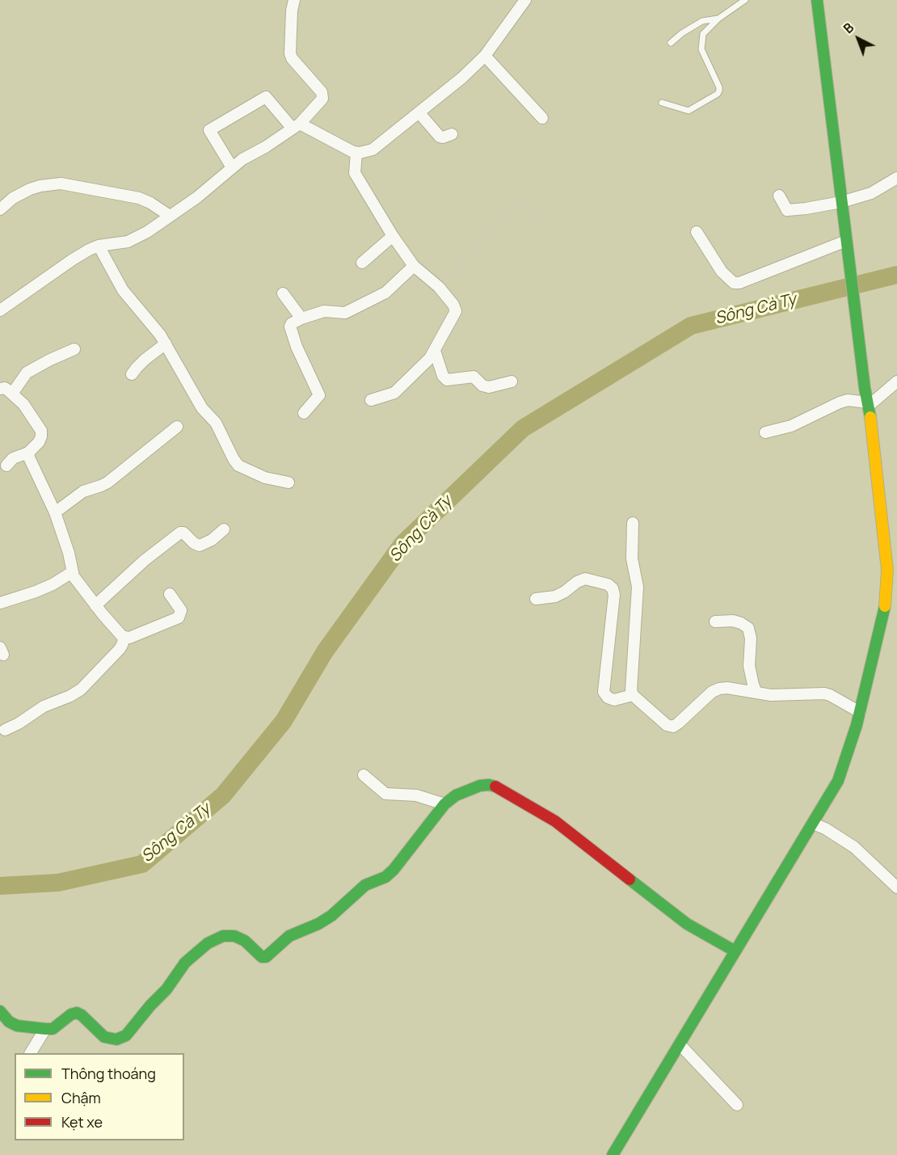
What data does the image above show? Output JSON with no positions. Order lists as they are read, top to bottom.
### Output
{
  "water": ["Sông Cà Ty"],
  "legend": ["Thông thoáng", "Chậm", "Kẹt xe"],
  "north": "top left"
}
